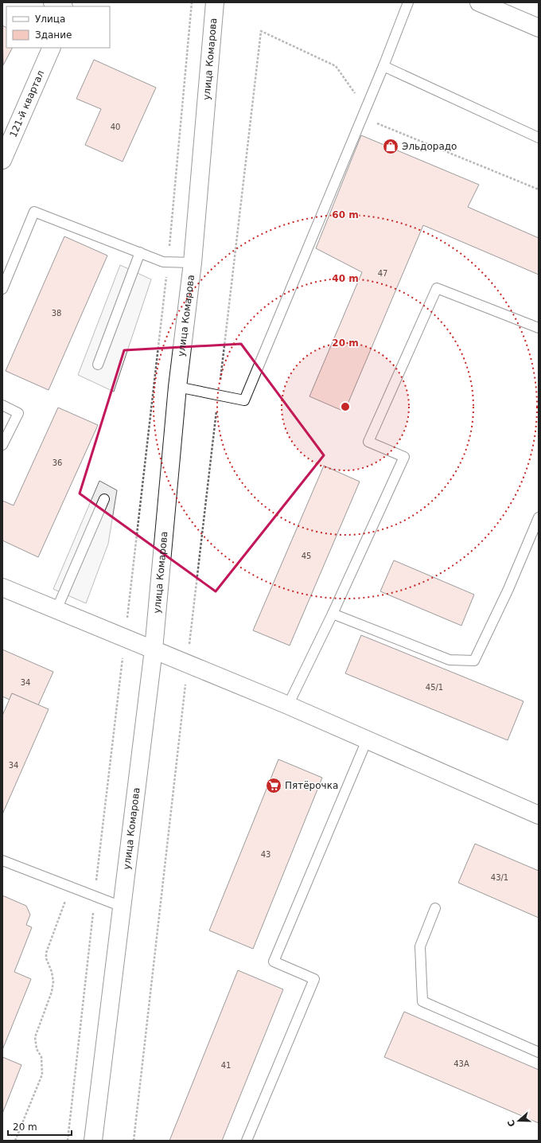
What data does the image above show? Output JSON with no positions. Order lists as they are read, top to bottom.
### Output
{
  "streets": {
    "street": ["улица Комарова", "121-й квартал"]
  },
  "places": {
    "shop": ["Эльдорадо"],
    "supermarket": ["Пятёрочка"]
  },
  "house_numbers": [
    "40",
    "47",
    "38",
    "36",
    "45",
    "34",
    "45/1",
    "34",
    "43",
    "43/1",
    "43А",
    "41"
  ],
  "legend": ["Улица", "Здание"],
  "scale_bar": "20 m",
  "north": "left",
  "rings": ["60 m", "40 m", "20 m"]
}
